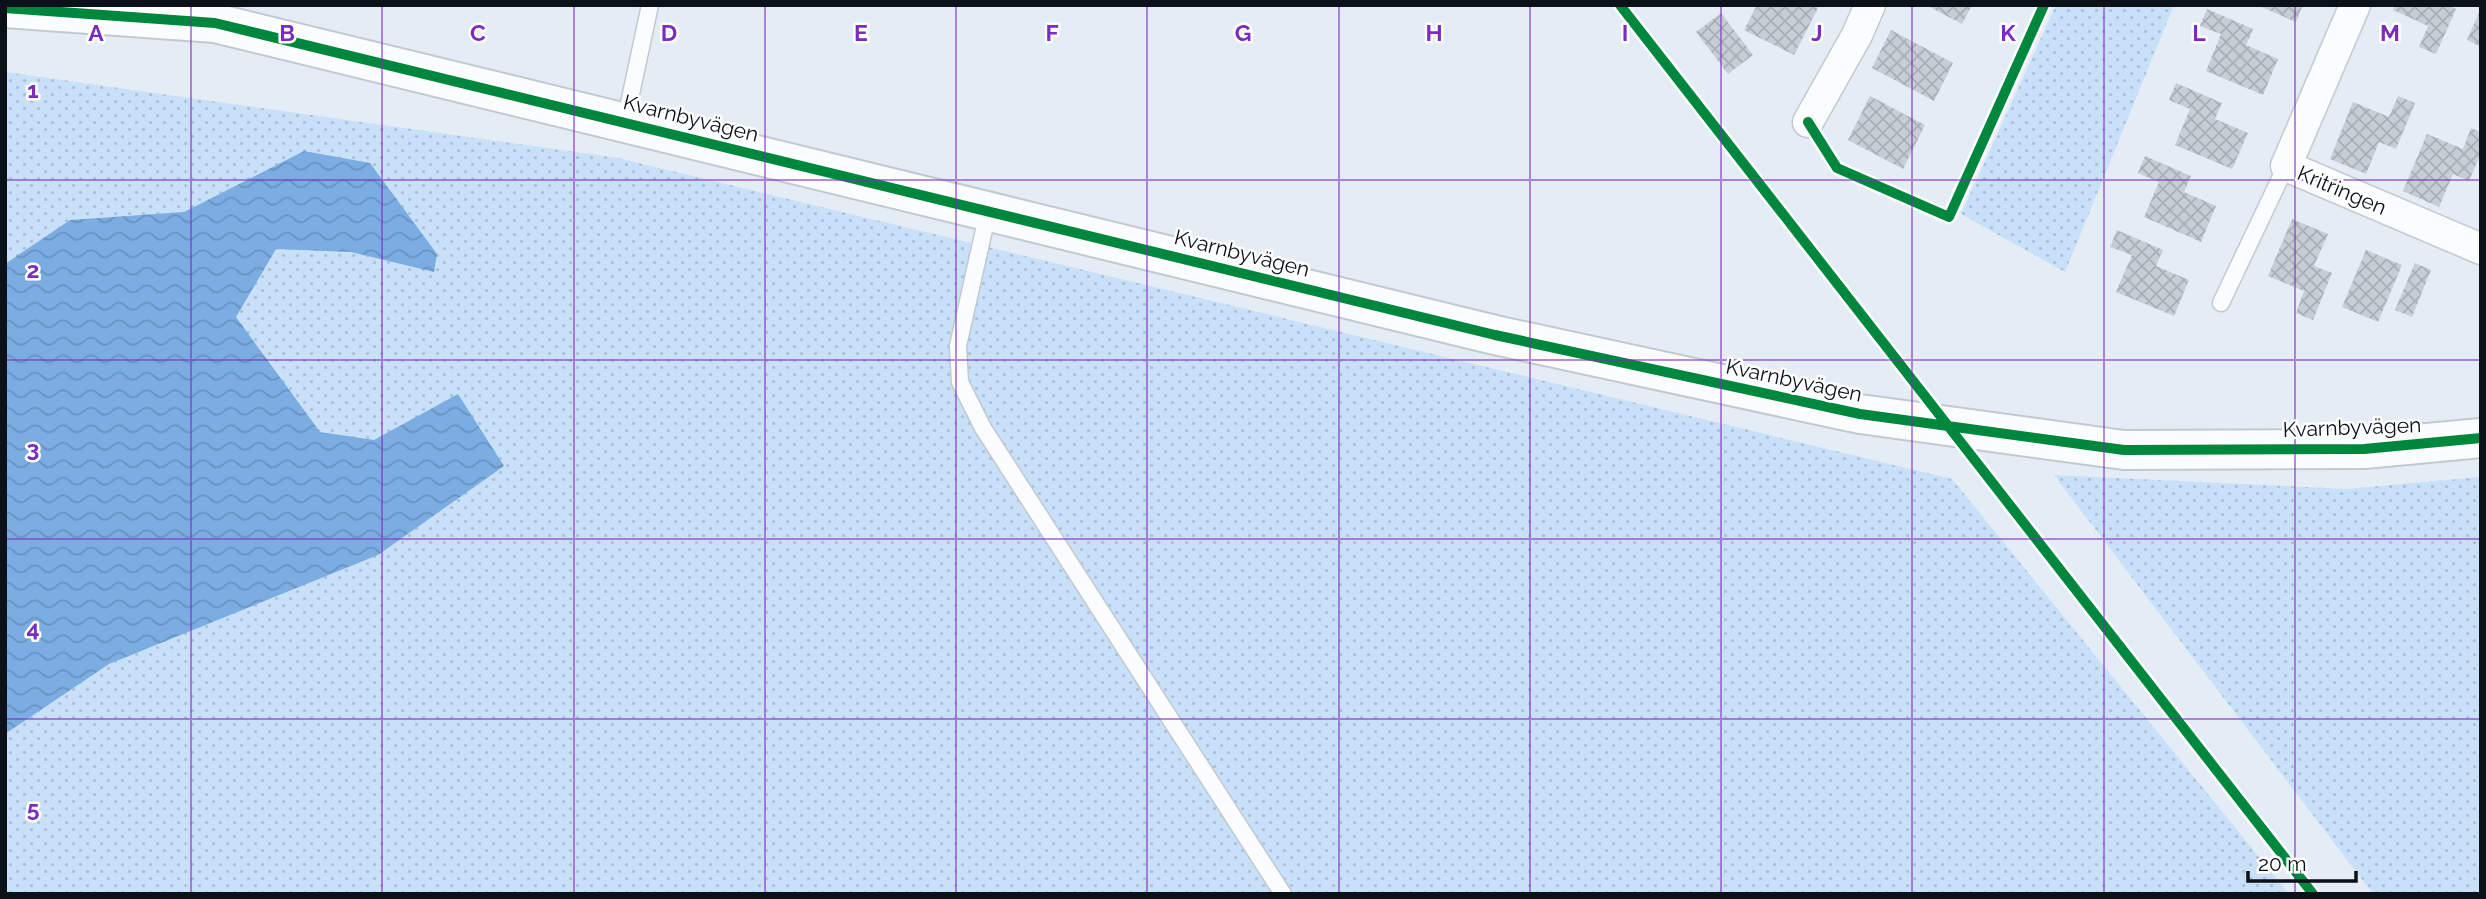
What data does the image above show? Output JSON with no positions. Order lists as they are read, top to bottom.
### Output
{
  "streets": {
    "street": ["Kvarnbyvägen", "Kritringen"]
  },
  "scale_bar": "20 m",
  "grid": {
    "columns": [
      "A",
      "B",
      "C",
      "D",
      "E",
      "F",
      "G",
      "H",
      "I",
      "J",
      "K",
      "L",
      "M"
    ],
    "rows": [
      "1",
      "2",
      "3",
      "4",
      "5"
    ]
  }
}
